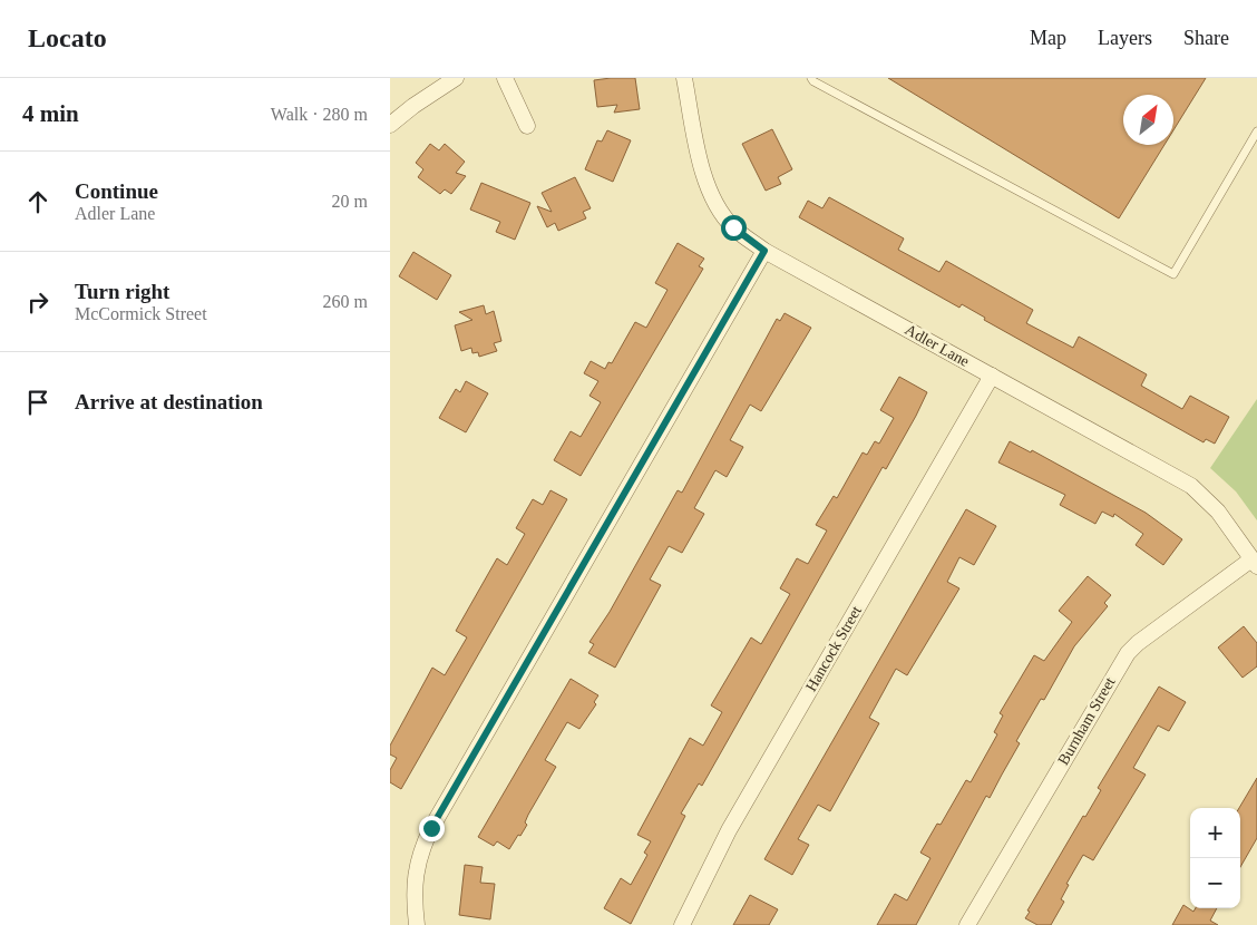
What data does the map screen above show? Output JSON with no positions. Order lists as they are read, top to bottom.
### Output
{
  "streets": {
    "street": ["Adler Lane", "Hancock Street", "Burnham Street"]
  },
  "crossings": [
    ["Adler Lane", "Hancock Street"],
    ["Adler Lane", "Burnham Street"]
  ],
  "north": "top right",
  "page": {
    "header": "Locato",
    "nav": ["Map", "Layers", "Share"],
    "heading": ["4 min", "Walk · 280 m"],
    "list": [
      ["Continue", "Adler Lane", "20 m"],
      ["Turn right", "McCormick Street", "260 m"],
      "Arrive at destination"
    ],
    "map_buttons": ["+", "−"]
  }
}
